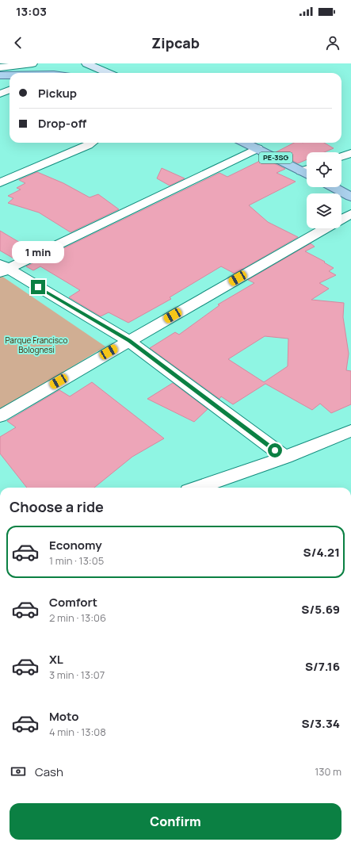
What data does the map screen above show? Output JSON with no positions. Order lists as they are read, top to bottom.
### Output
{
  "streets": {
    "main road": ["PE-3SG"]
  },
  "parks": ["Parque Francisco Bolognesi"],
  "page": {
    "status": "13:03",
    "header": "Zipcab",
    "banner": ["Pickup", "Drop-off"],
    "bubble": "1 min",
    "heading": "Choose a ride",
    "list": [
      {
        "name": "Economy",
        "note": "1 min · 13:05",
        "value": "S/4.21"
      },
      {
        "name": "Comfort",
        "note": "2 min · 13:06",
        "value": "S/5.69"
      },
      {
        "name": "XL",
        "note": "3 min · 13:07",
        "value": "S/7.16"
      },
      {
        "name": "Moto",
        "note": "4 min · 13:08",
        "value": "S/3.34"
      }
    ],
    "pay": ["Cash", "130 m"],
    "buttons": "Confirm"
  }
}
